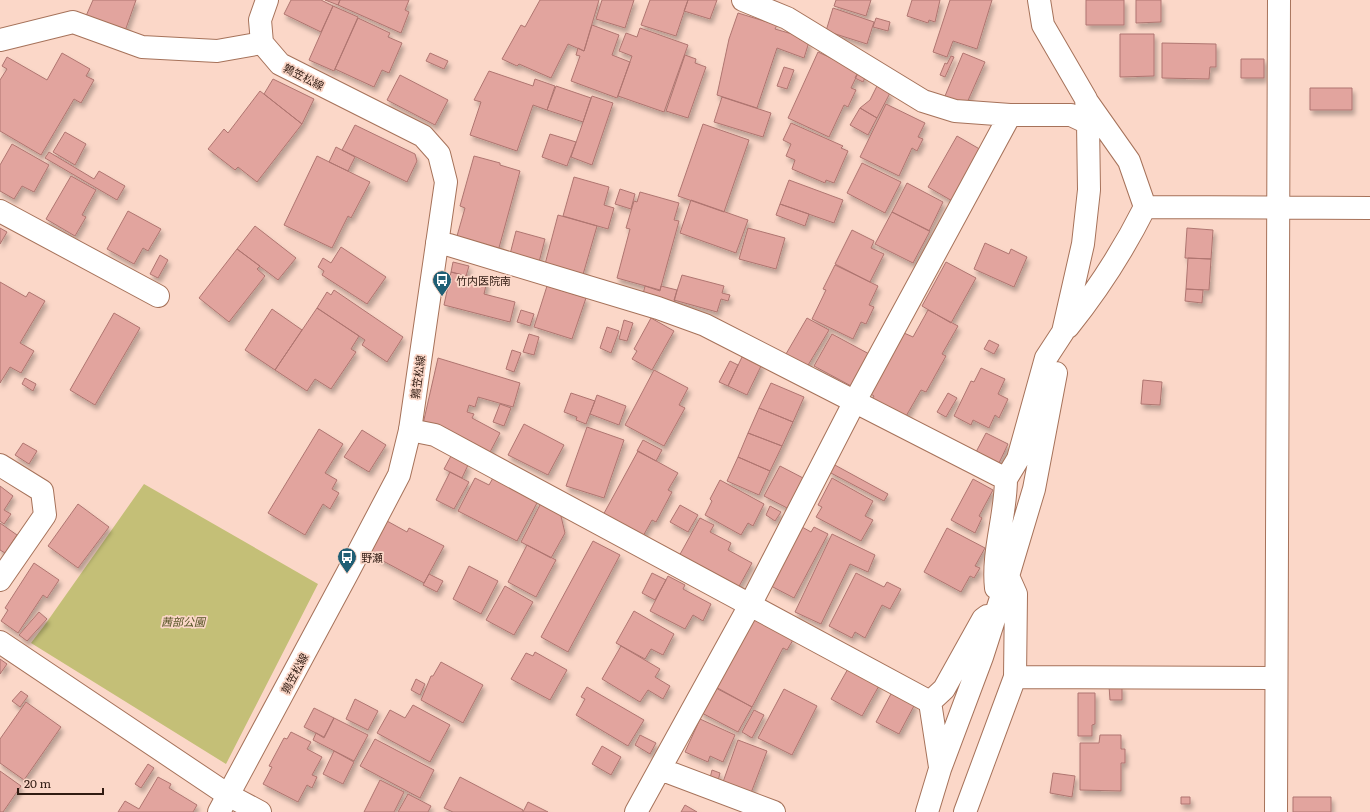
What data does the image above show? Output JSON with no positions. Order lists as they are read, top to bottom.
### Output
{
  "streets": {
    "street": ["鶉笠松線"]
  },
  "parks": ["茜部公園"],
  "places": {
    "bus stop": ["竹内医院南", "野瀬"]
  },
  "scale_bar": "20 m"
}
